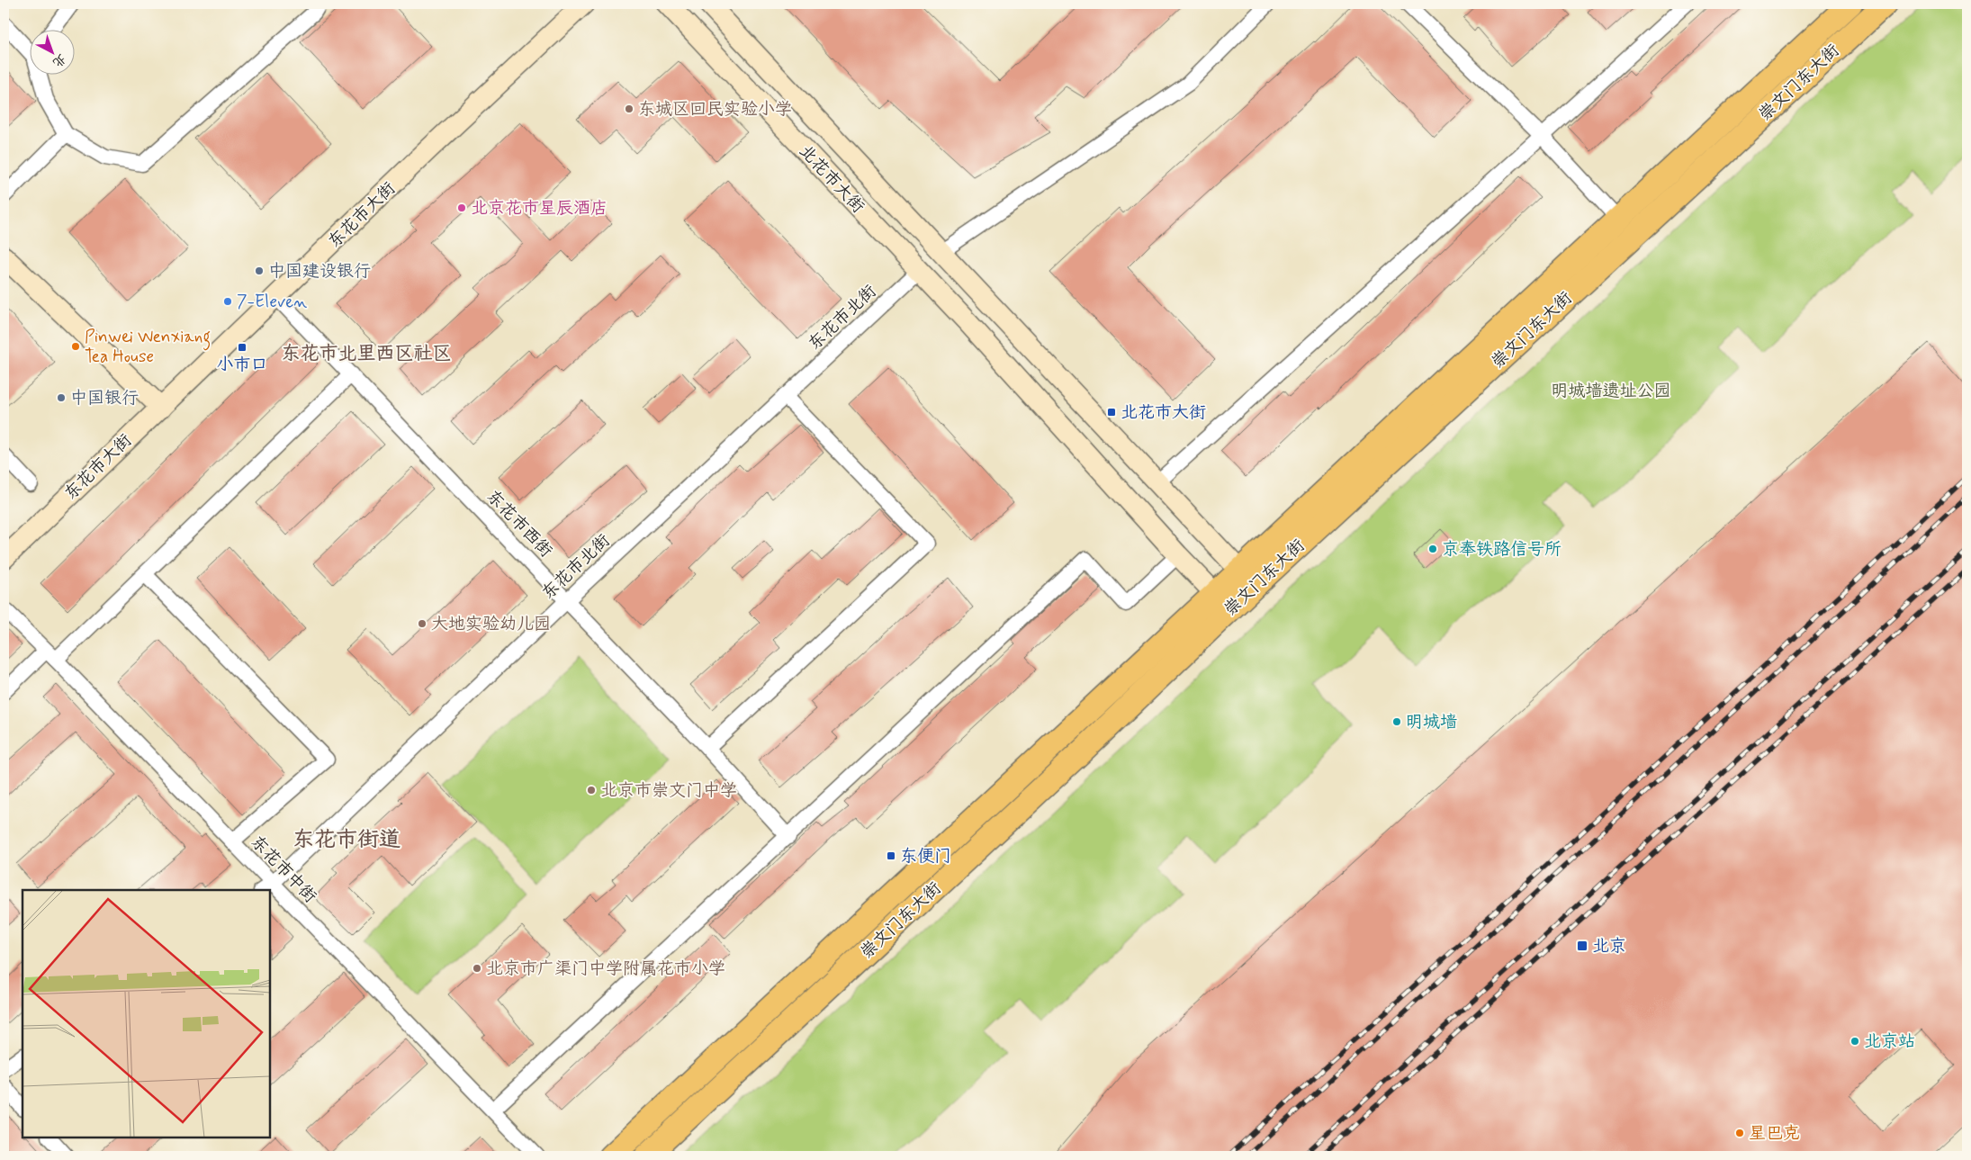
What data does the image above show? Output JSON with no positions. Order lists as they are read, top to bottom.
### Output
{
  "streets": {
    "main road": ["崇文门东大街", "北花市大街", "东花市大街"],
    "street": ["东花市北街", "东花市西街", "东花市中街"]
  },
  "crossings": [
    ["崇文门东大街", "北花市大街"],
    ["北花市大街", "东花市北街"],
    ["东花市大街", "东花市西街"],
    ["东花市北街", "东花市西街"],
    ["东花市北街", "东花市中街"]
  ],
  "districts": ["东花市北里西区社区", "东花市街道"],
  "parks": ["明城墙遗址公园"],
  "places": {
    "other": [
      "东城区回民实验小学",
      "北京花市星辰酒店",
      "中国建设银行",
      "7-Eleven",
      "Pinwei Wenxiang Tea House",
      "中国银行",
      "京奉铁路信号所",
      "大地实验幼儿园",
      "明城墙",
      "北京市崇文门中学",
      "北京市广渠门中学附属花市小学",
      "北京站",
      "星巴克"
    ],
    "transit": [
      "小市口",
      "北花市大街",
      "东便门",
      "北京"
    ]
  },
  "north": "bottom right"
}
